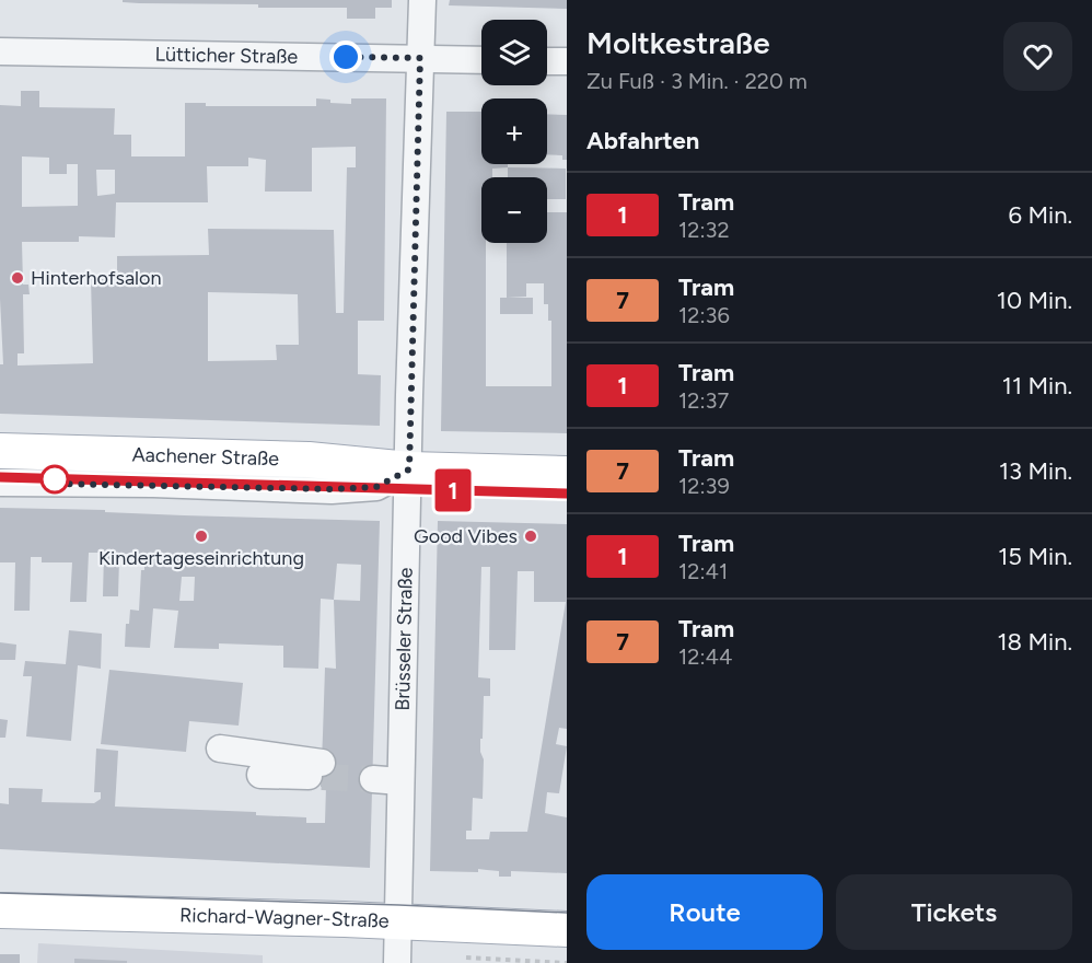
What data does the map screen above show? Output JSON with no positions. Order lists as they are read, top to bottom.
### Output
{
  "streets": {
    "main road": ["Aachener Straße", "Richard-Wagner-Straße"],
    "street": ["Lütticher Straße", "Brüsseler Straße"]
  },
  "crossings": [
    ["Lütticher Straße", "Brüsseler Straße"],
    ["Aachener Straße", "Brüsseler Straße"],
    ["Brüsseler Straße", "Richard-Wagner-Straße"]
  ],
  "places": ["Hinterhofsalon", "Kindertageseinrichtung", "Good Vibes"],
  "lines": ["tram line 1"],
  "page": {
    "on_map": "1",
    "heading": [
      ["Moltkestraße", "Zu Fuß · 3 Min. · 220 m"],
      "Abfahrten"
    ],
    "map_buttons": ["+", "−"],
    "list": [
      {
        "mark": "1",
        "name": "Tram",
        "note": "12:32",
        "value": "6 Min."
      },
      {
        "mark": "7",
        "name": "Tram",
        "note": "12:36",
        "value": "10 Min."
      },
      {
        "mark": "1",
        "name": "Tram",
        "note": "12:37",
        "value": "11 Min."
      },
      {
        "mark": "7",
        "name": "Tram",
        "note": "12:39",
        "value": "13 Min."
      },
      {
        "mark": "1",
        "name": "Tram",
        "note": "12:41",
        "value": "15 Min."
      },
      {
        "mark": "7",
        "name": "Tram",
        "note": "12:44",
        "value": "18 Min."
      }
    ],
    "buttons": ["Route", "Tickets"]
  }
}
